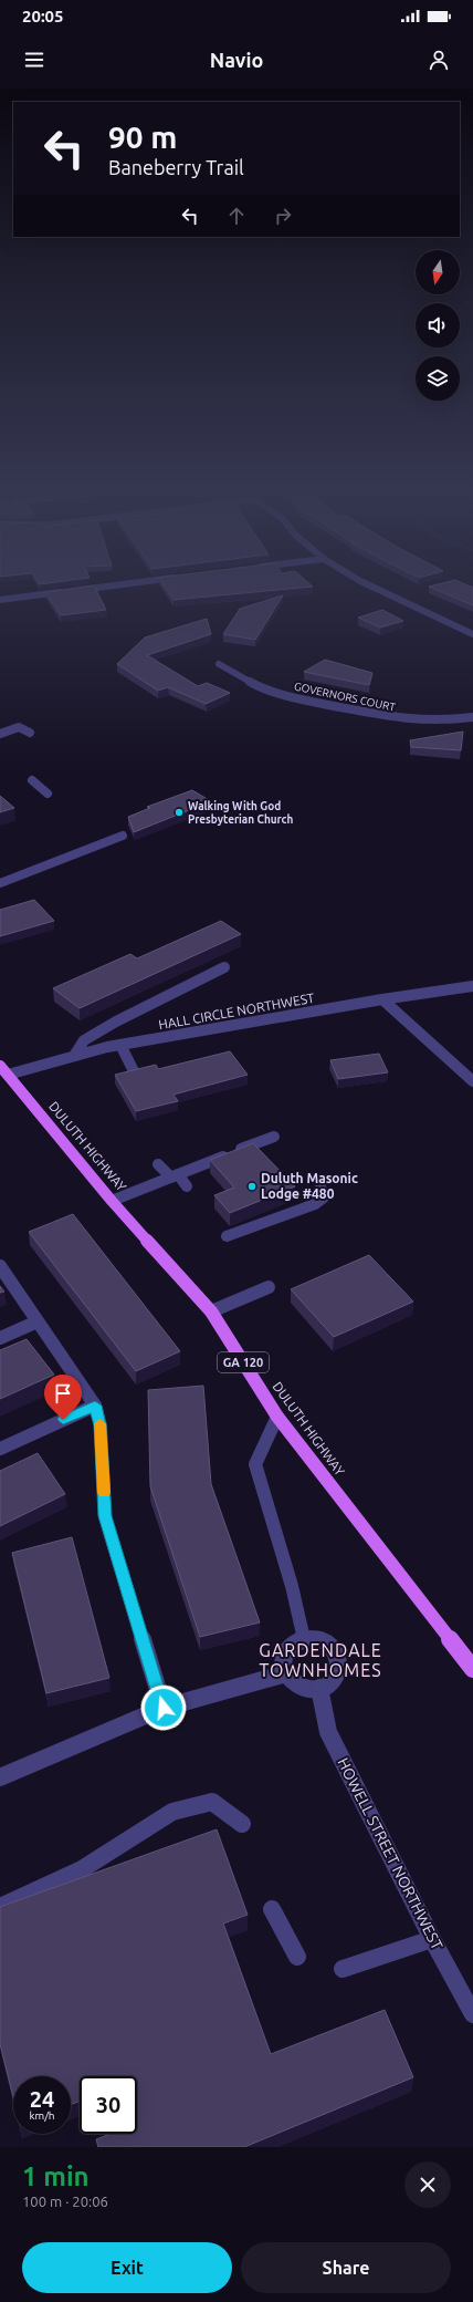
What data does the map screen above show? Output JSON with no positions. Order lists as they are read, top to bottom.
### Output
{
  "streets": {
    "main road": ["DULUTH HIGHWAY", "GA 120"],
    "street": ["GOVERNORS COURT", "HALL CIRCLE NORTHWEST", "HOWELL STREET NORTHWEST"]
  },
  "crossings": [
    ["HALL CIRCLE NORTHWEST", "DULUTH HIGHWAY"]
  ],
  "districts": ["GARDENDALE TOWNHOMES"],
  "places": ["Walking With God Presbyterian Church", "Duluth Masonic Lodge #480"],
  "north": "bottom",
  "page": {
    "status": "20:05",
    "header": "Navio",
    "turn": ["90 m", "Baneberry Trail"],
    "speed": "24 km/h",
    "limit": "30",
    "heading": ["1 min", "100 m · 20:06"],
    "buttons": ["Exit", "Share"]
  }
}
